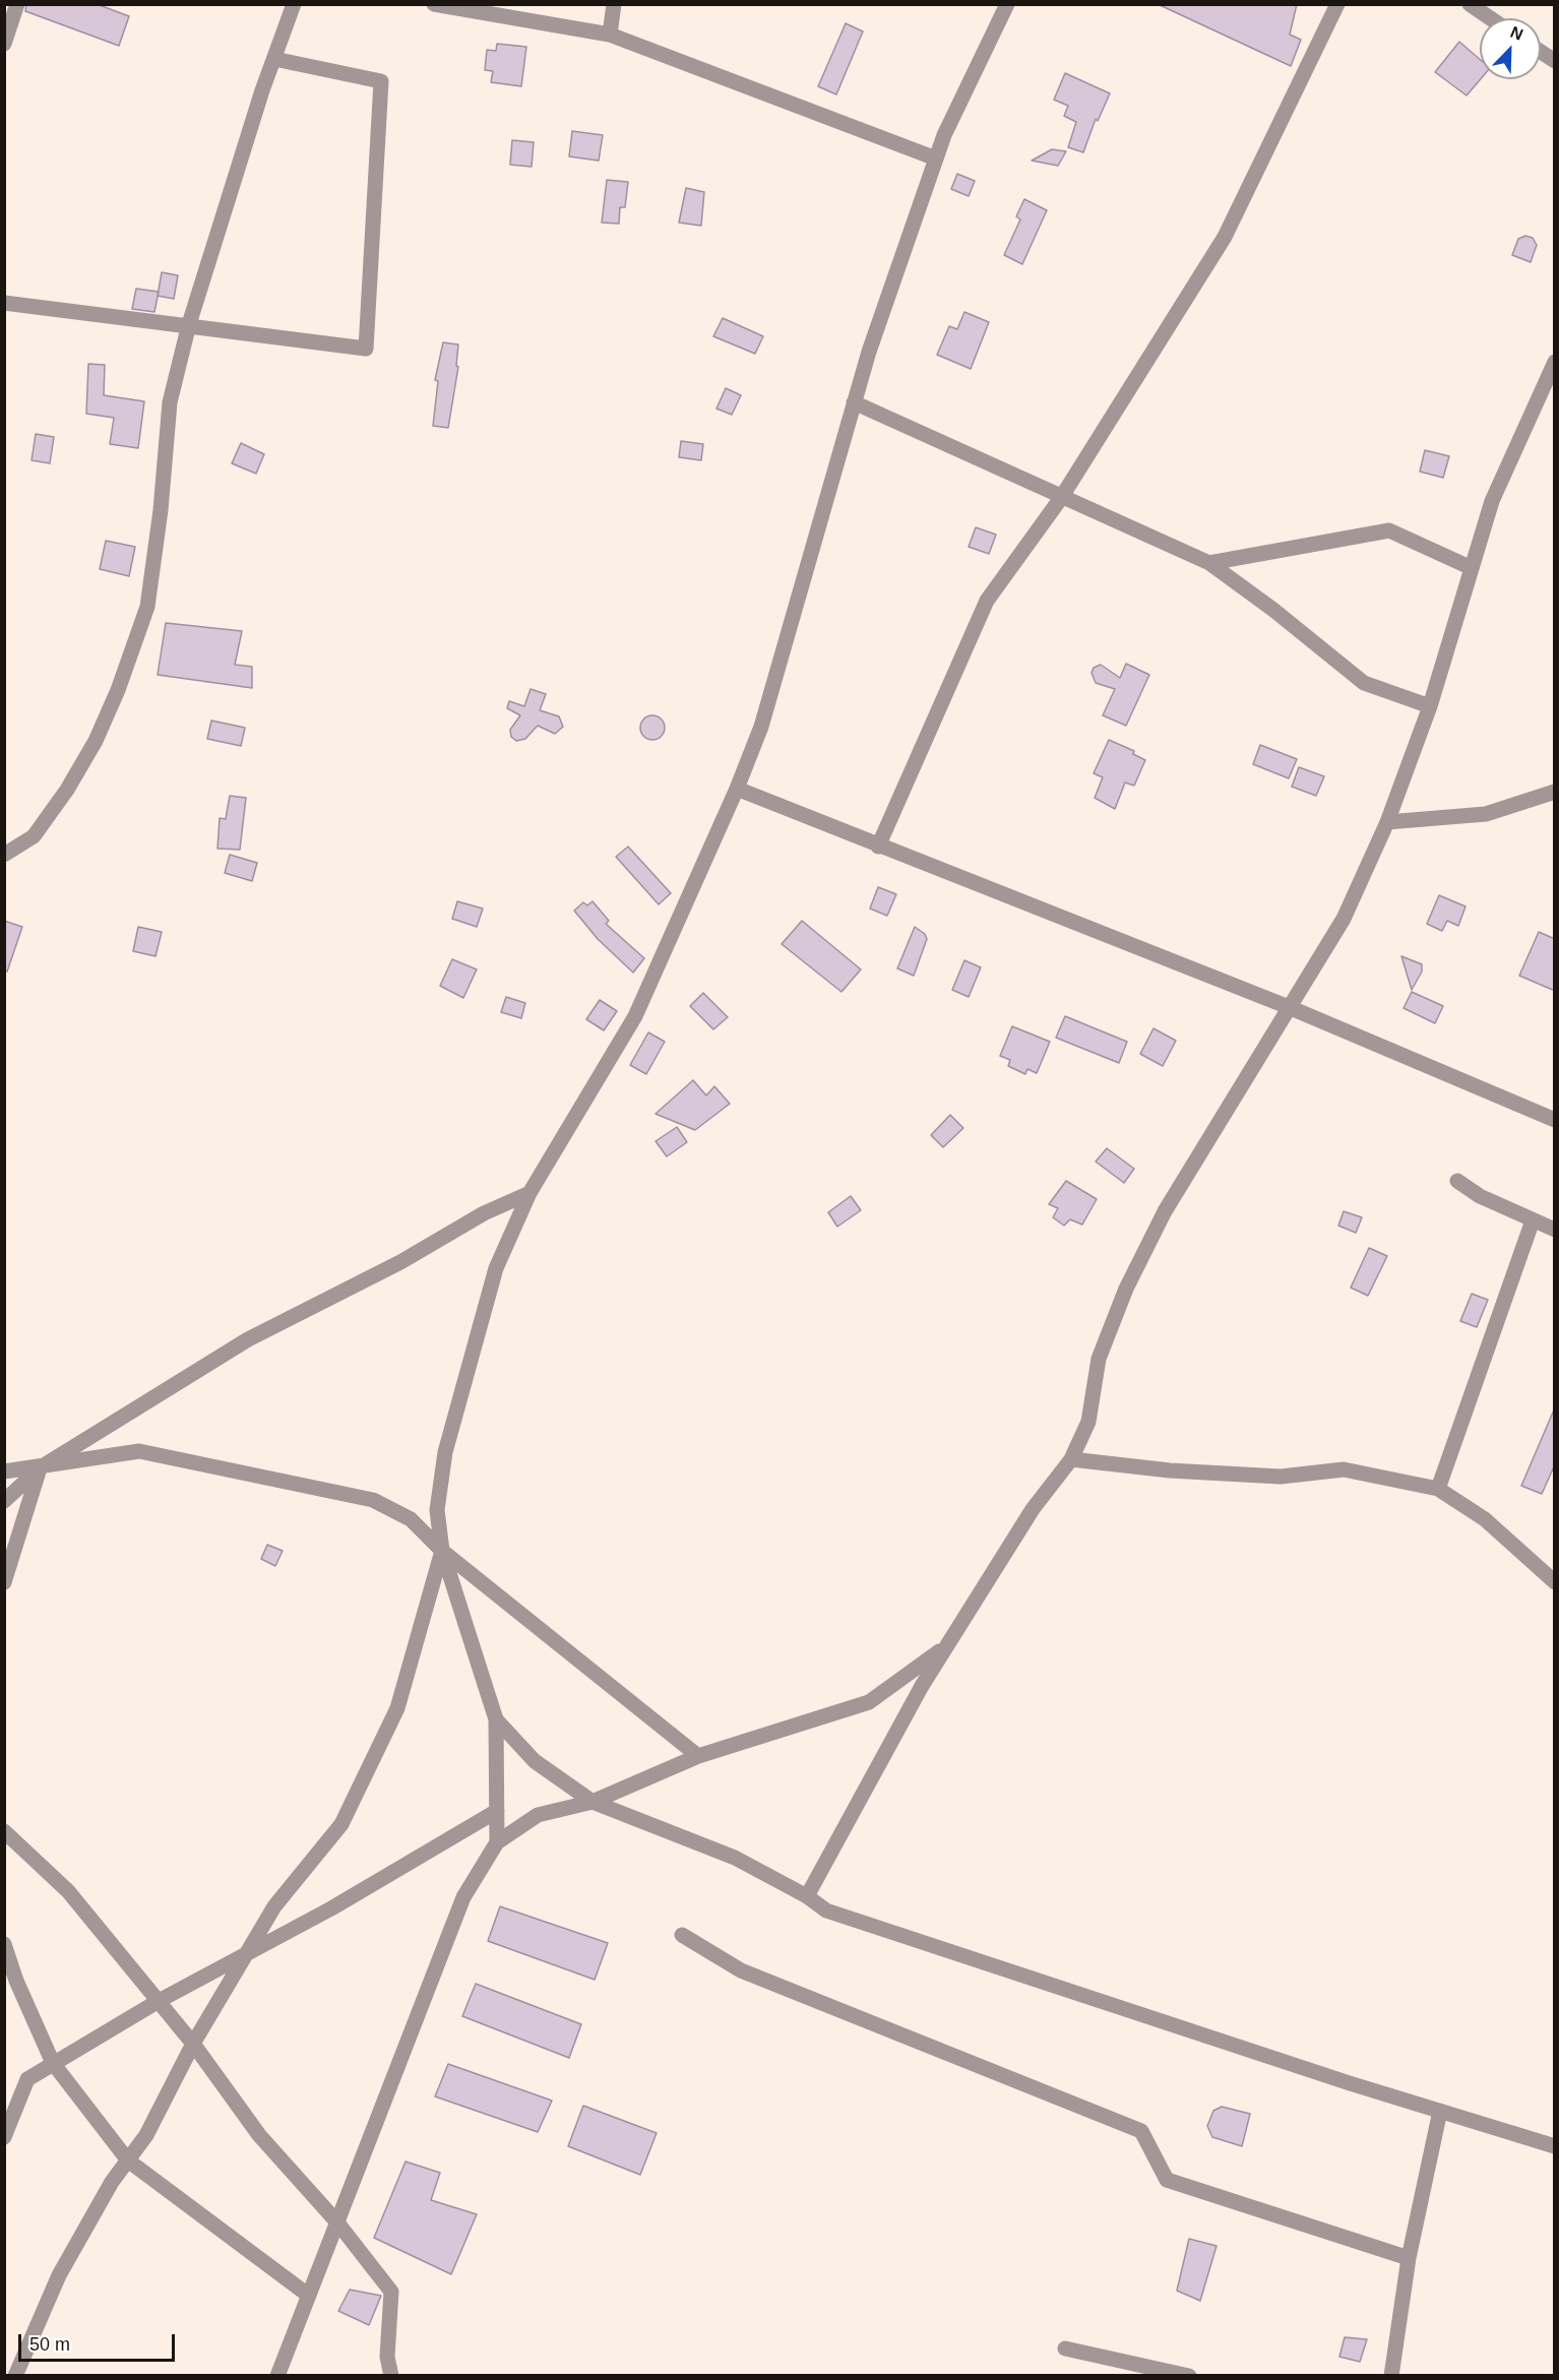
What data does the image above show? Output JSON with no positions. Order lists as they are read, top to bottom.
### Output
{
  "scale_bar": "50 m",
  "north": "top right"
}
